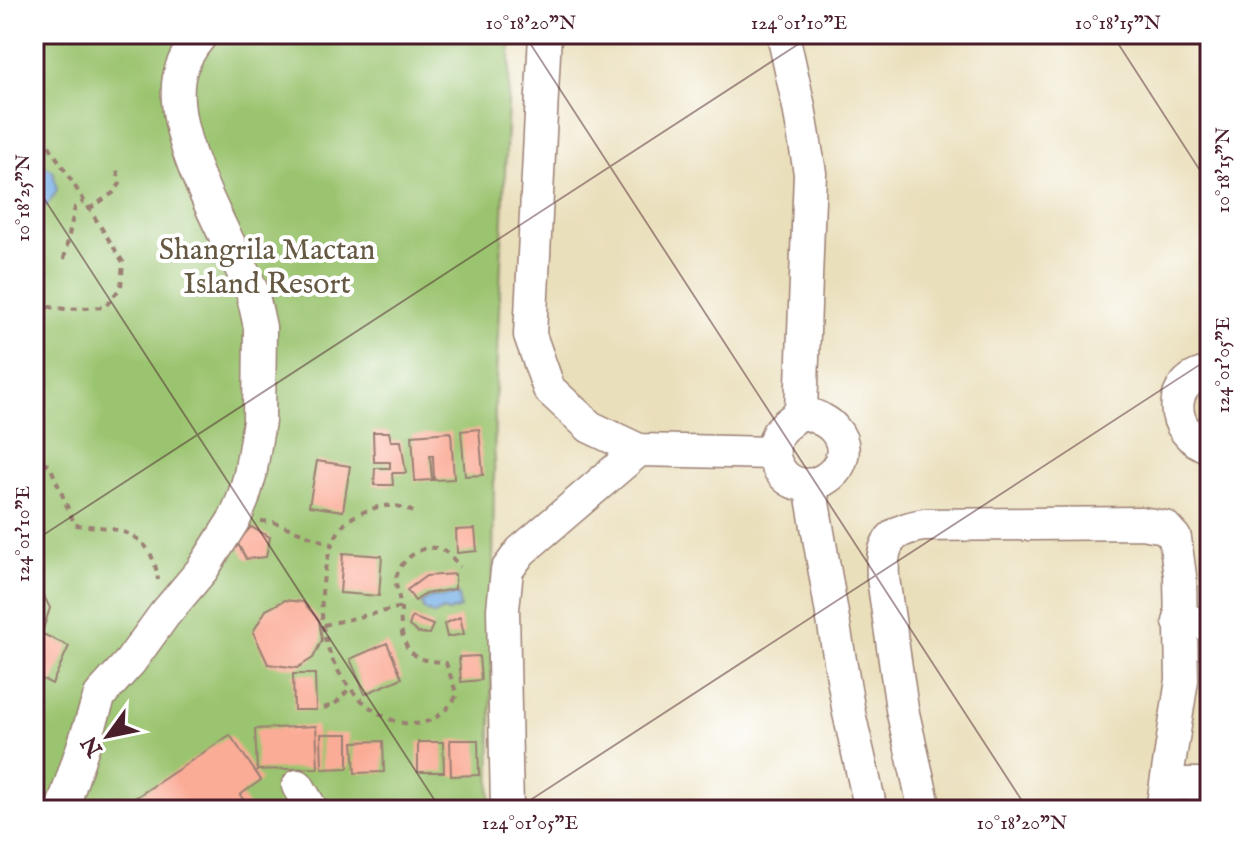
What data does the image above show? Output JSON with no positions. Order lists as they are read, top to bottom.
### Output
{
  "parks": ["Shangrila Mactan Island Resort"],
  "north": "bottom left",
  "coordinates": [
    "10°18'20\"N",
    "124°01'10\"E",
    "10°18'15\"N",
    "10°18'25\"N",
    "124°01'05\"E"
  ]
}
